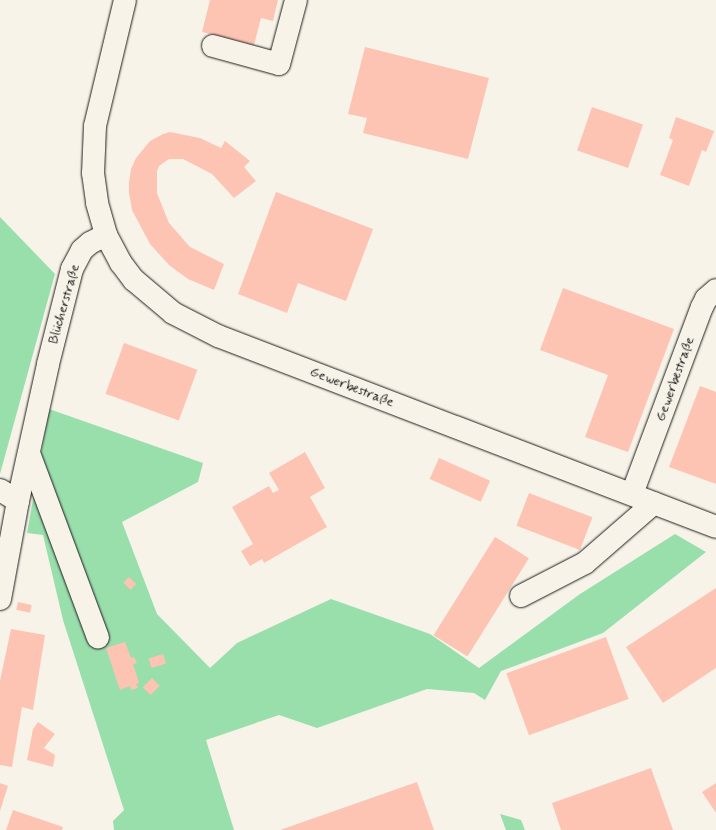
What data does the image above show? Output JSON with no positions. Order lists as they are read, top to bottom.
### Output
{
  "streets": {
    "street": ["Blücherstraße", "Gewerbestraße"]
  },
  "crossings": [
    ["Blücherstraße", "Gewerbestraße"]
  ]
}
